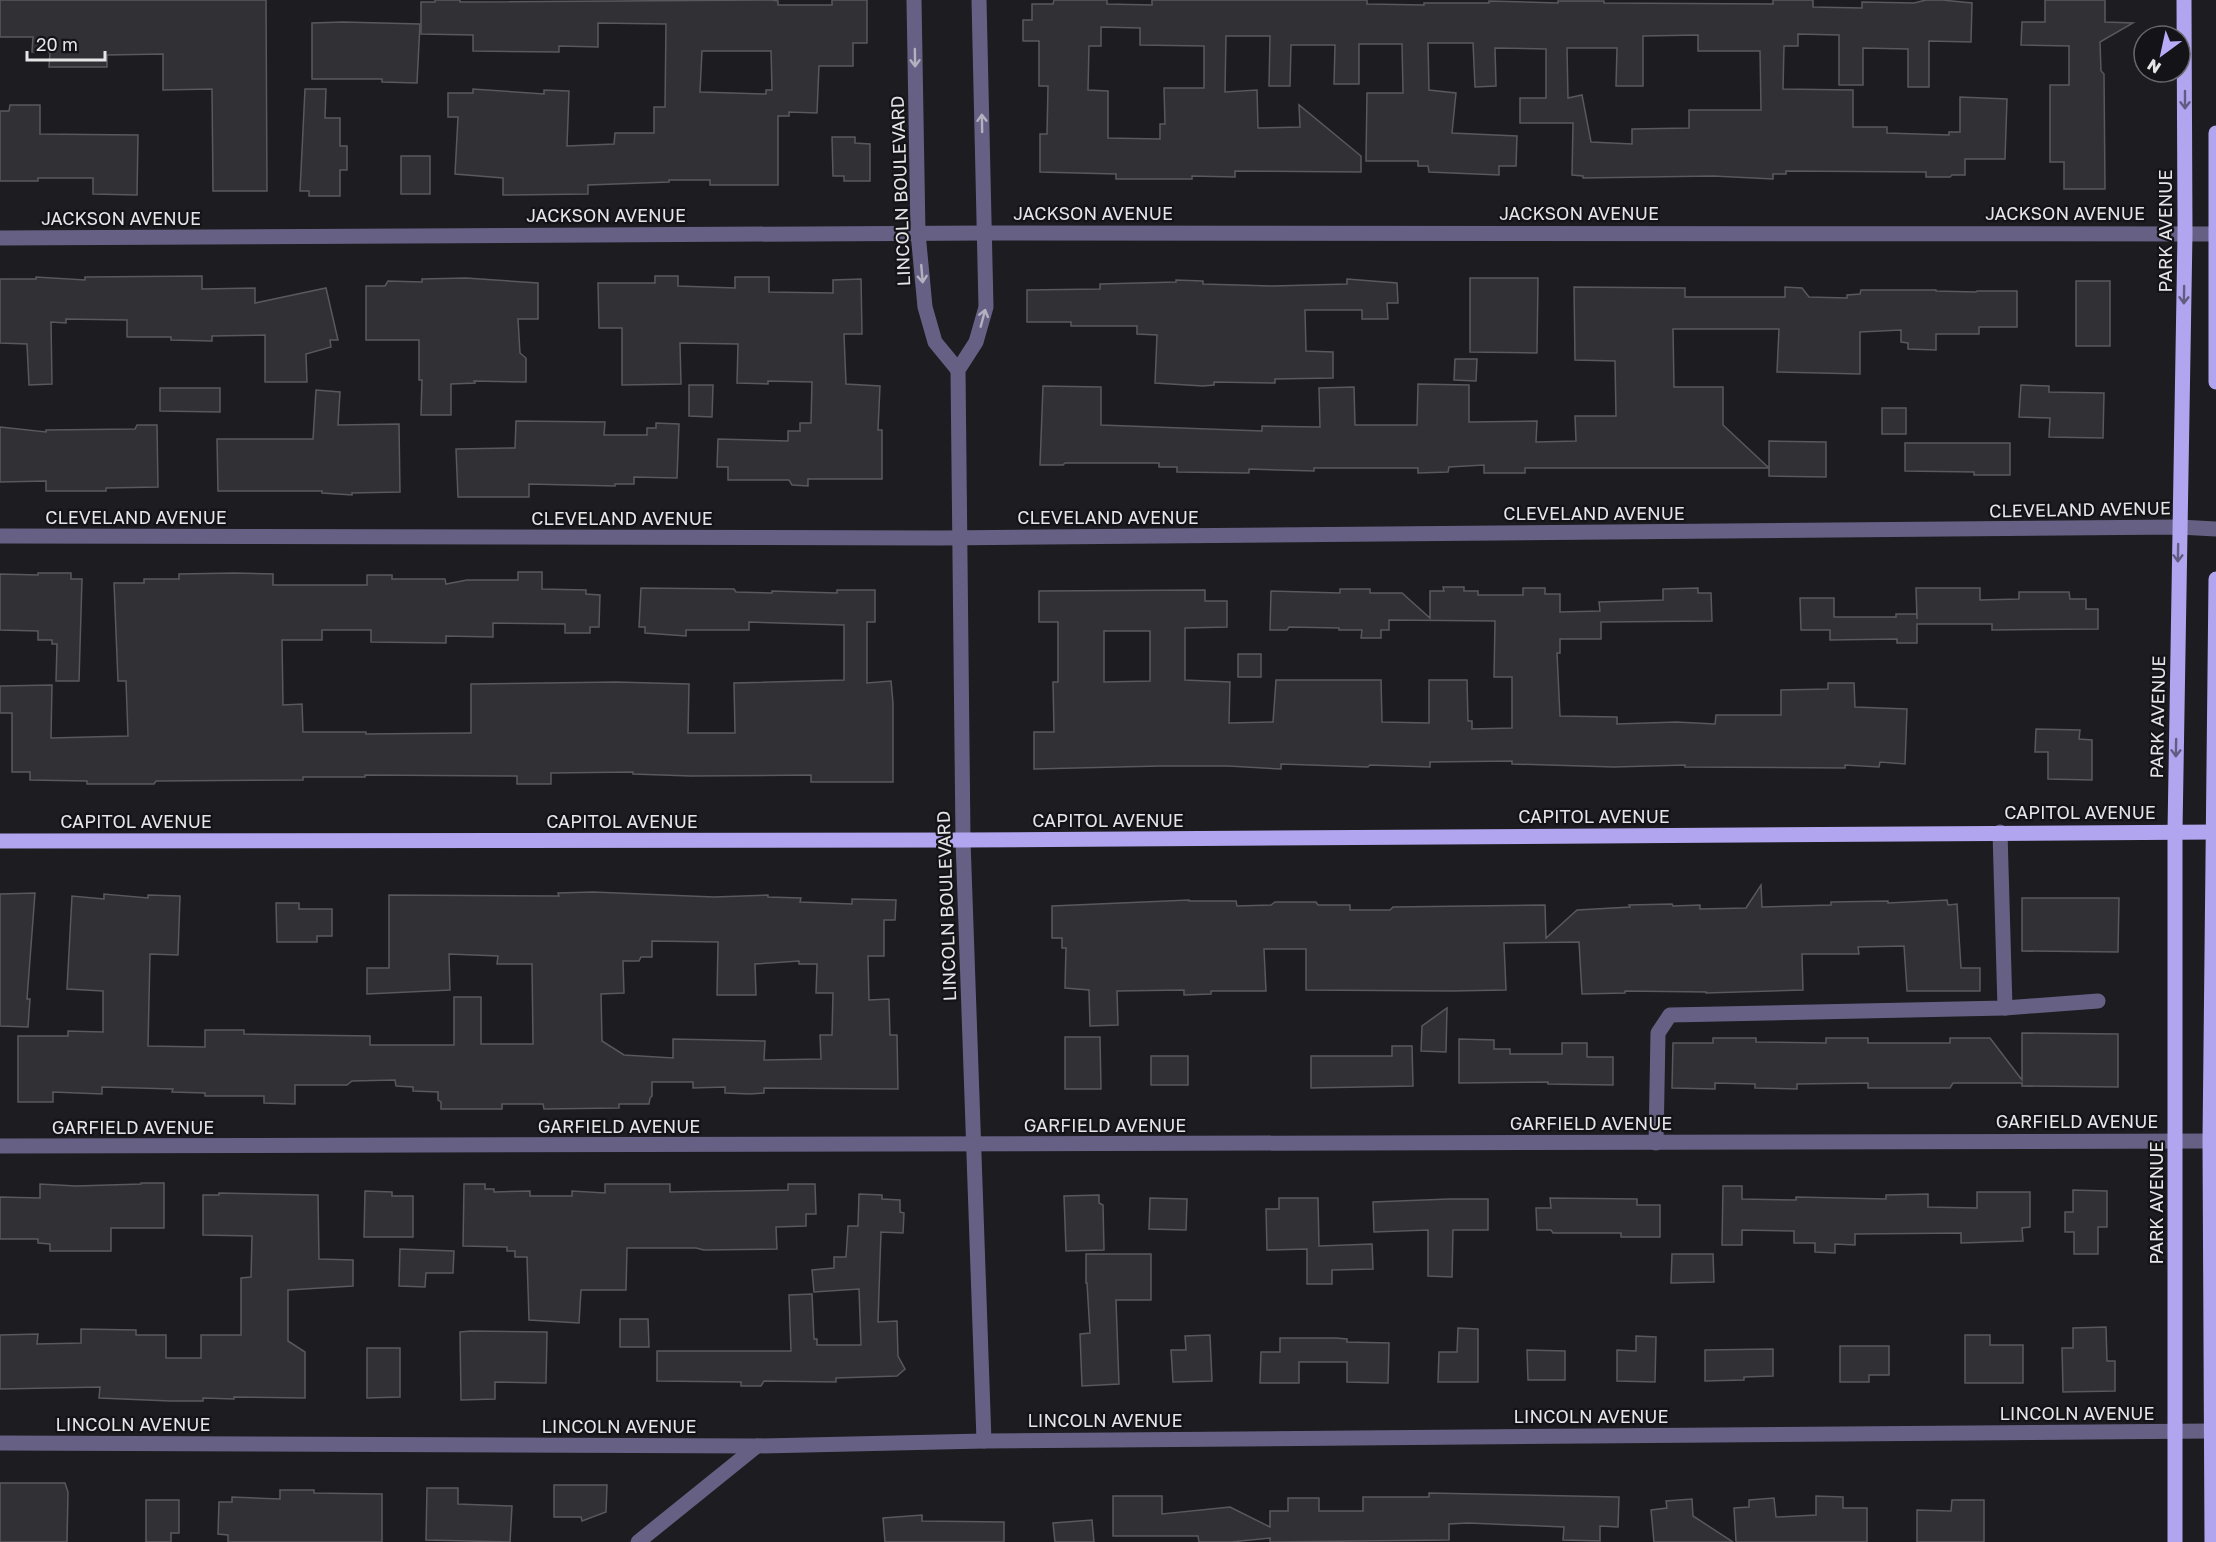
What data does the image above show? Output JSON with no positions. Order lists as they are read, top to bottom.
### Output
{
  "streets": {
    "main road": ["PARK AVENUE", "CAPITOL AVENUE"],
    "street": [
      "LINCOLN BOULEVARD",
      "JACKSON AVENUE",
      "CLEVELAND AVENUE",
      "GARFIELD AVENUE",
      "LINCOLN AVENUE"
    ]
  },
  "crossings": [
    ["LINCOLN BOULEVARD", "JACKSON AVENUE"],
    ["LINCOLN BOULEVARD", "CLEVELAND AVENUE"],
    ["LINCOLN BOULEVARD", "CAPITOL AVENUE"],
    ["LINCOLN BOULEVARD", "GARFIELD AVENUE"],
    ["LINCOLN BOULEVARD", "LINCOLN AVENUE"],
    ["JACKSON AVENUE", "PARK AVENUE"],
    ["PARK AVENUE", "CLEVELAND AVENUE"],
    ["PARK AVENUE", "CAPITOL AVENUE"],
    ["PARK AVENUE", "GARFIELD AVENUE"],
    ["PARK AVENUE", "LINCOLN AVENUE"]
  ],
  "scale_bar": "20 m",
  "north": "bottom left"
}
